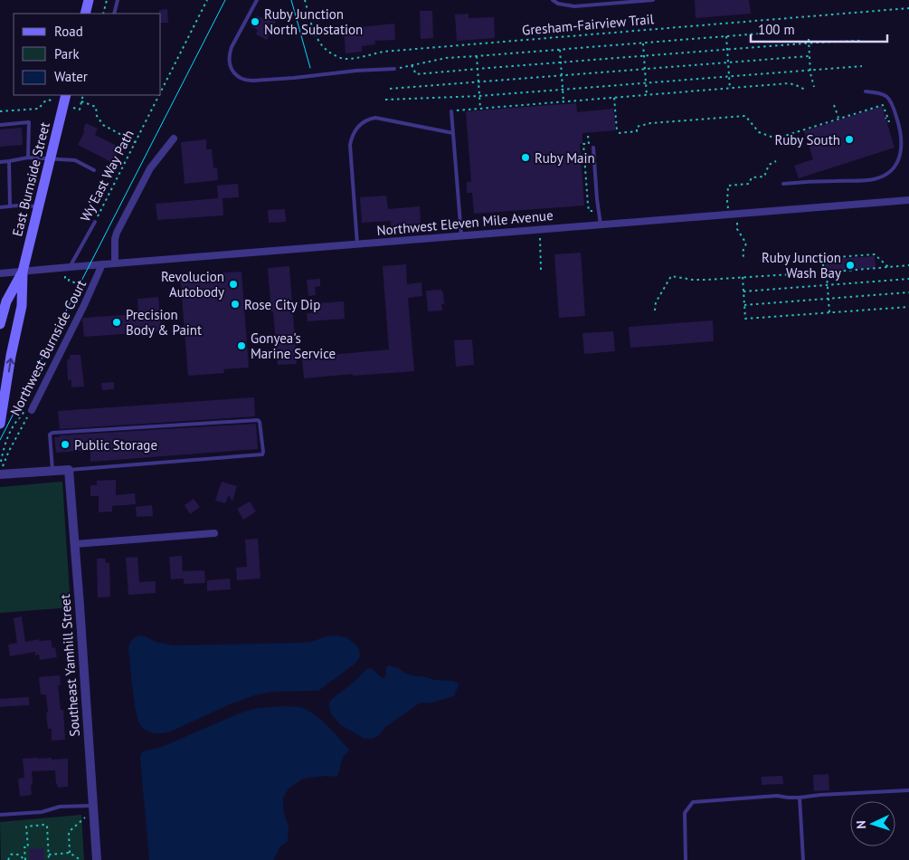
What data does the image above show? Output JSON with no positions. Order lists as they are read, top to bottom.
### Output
{
  "streets": {
    "main road": ["East Burnside Street"],
    "street": ["Northwest Eleven Mile Avenue", "Northwest Burnside Court", "Southeast Yamhill Street"],
    "lane": ["Wy'East Way Path"],
    "path": ["Gresham-Fairview Trail"]
  },
  "crossings": [
    ["Wy'East Way Path", "Northwest Eleven Mile Avenue"],
    ["East Burnside Street", "Northwest Eleven Mile Avenue"],
    ["Northwest Eleven Mile Avenue", "Northwest Burnside Court"]
  ],
  "places": [
    "Ruby Junction North Substation",
    "Ruby South",
    "Ruby Main",
    "Ruby Junction Wash Bay",
    "Revolucion Autobody",
    "Rose City Dip",
    "Precision Body & Paint",
    "Gonyea's Marine Service",
    "Public Storage"
  ],
  "legend": ["Road", "Park", "Water"],
  "scale_bar": "100 m",
  "north": "left"
}
